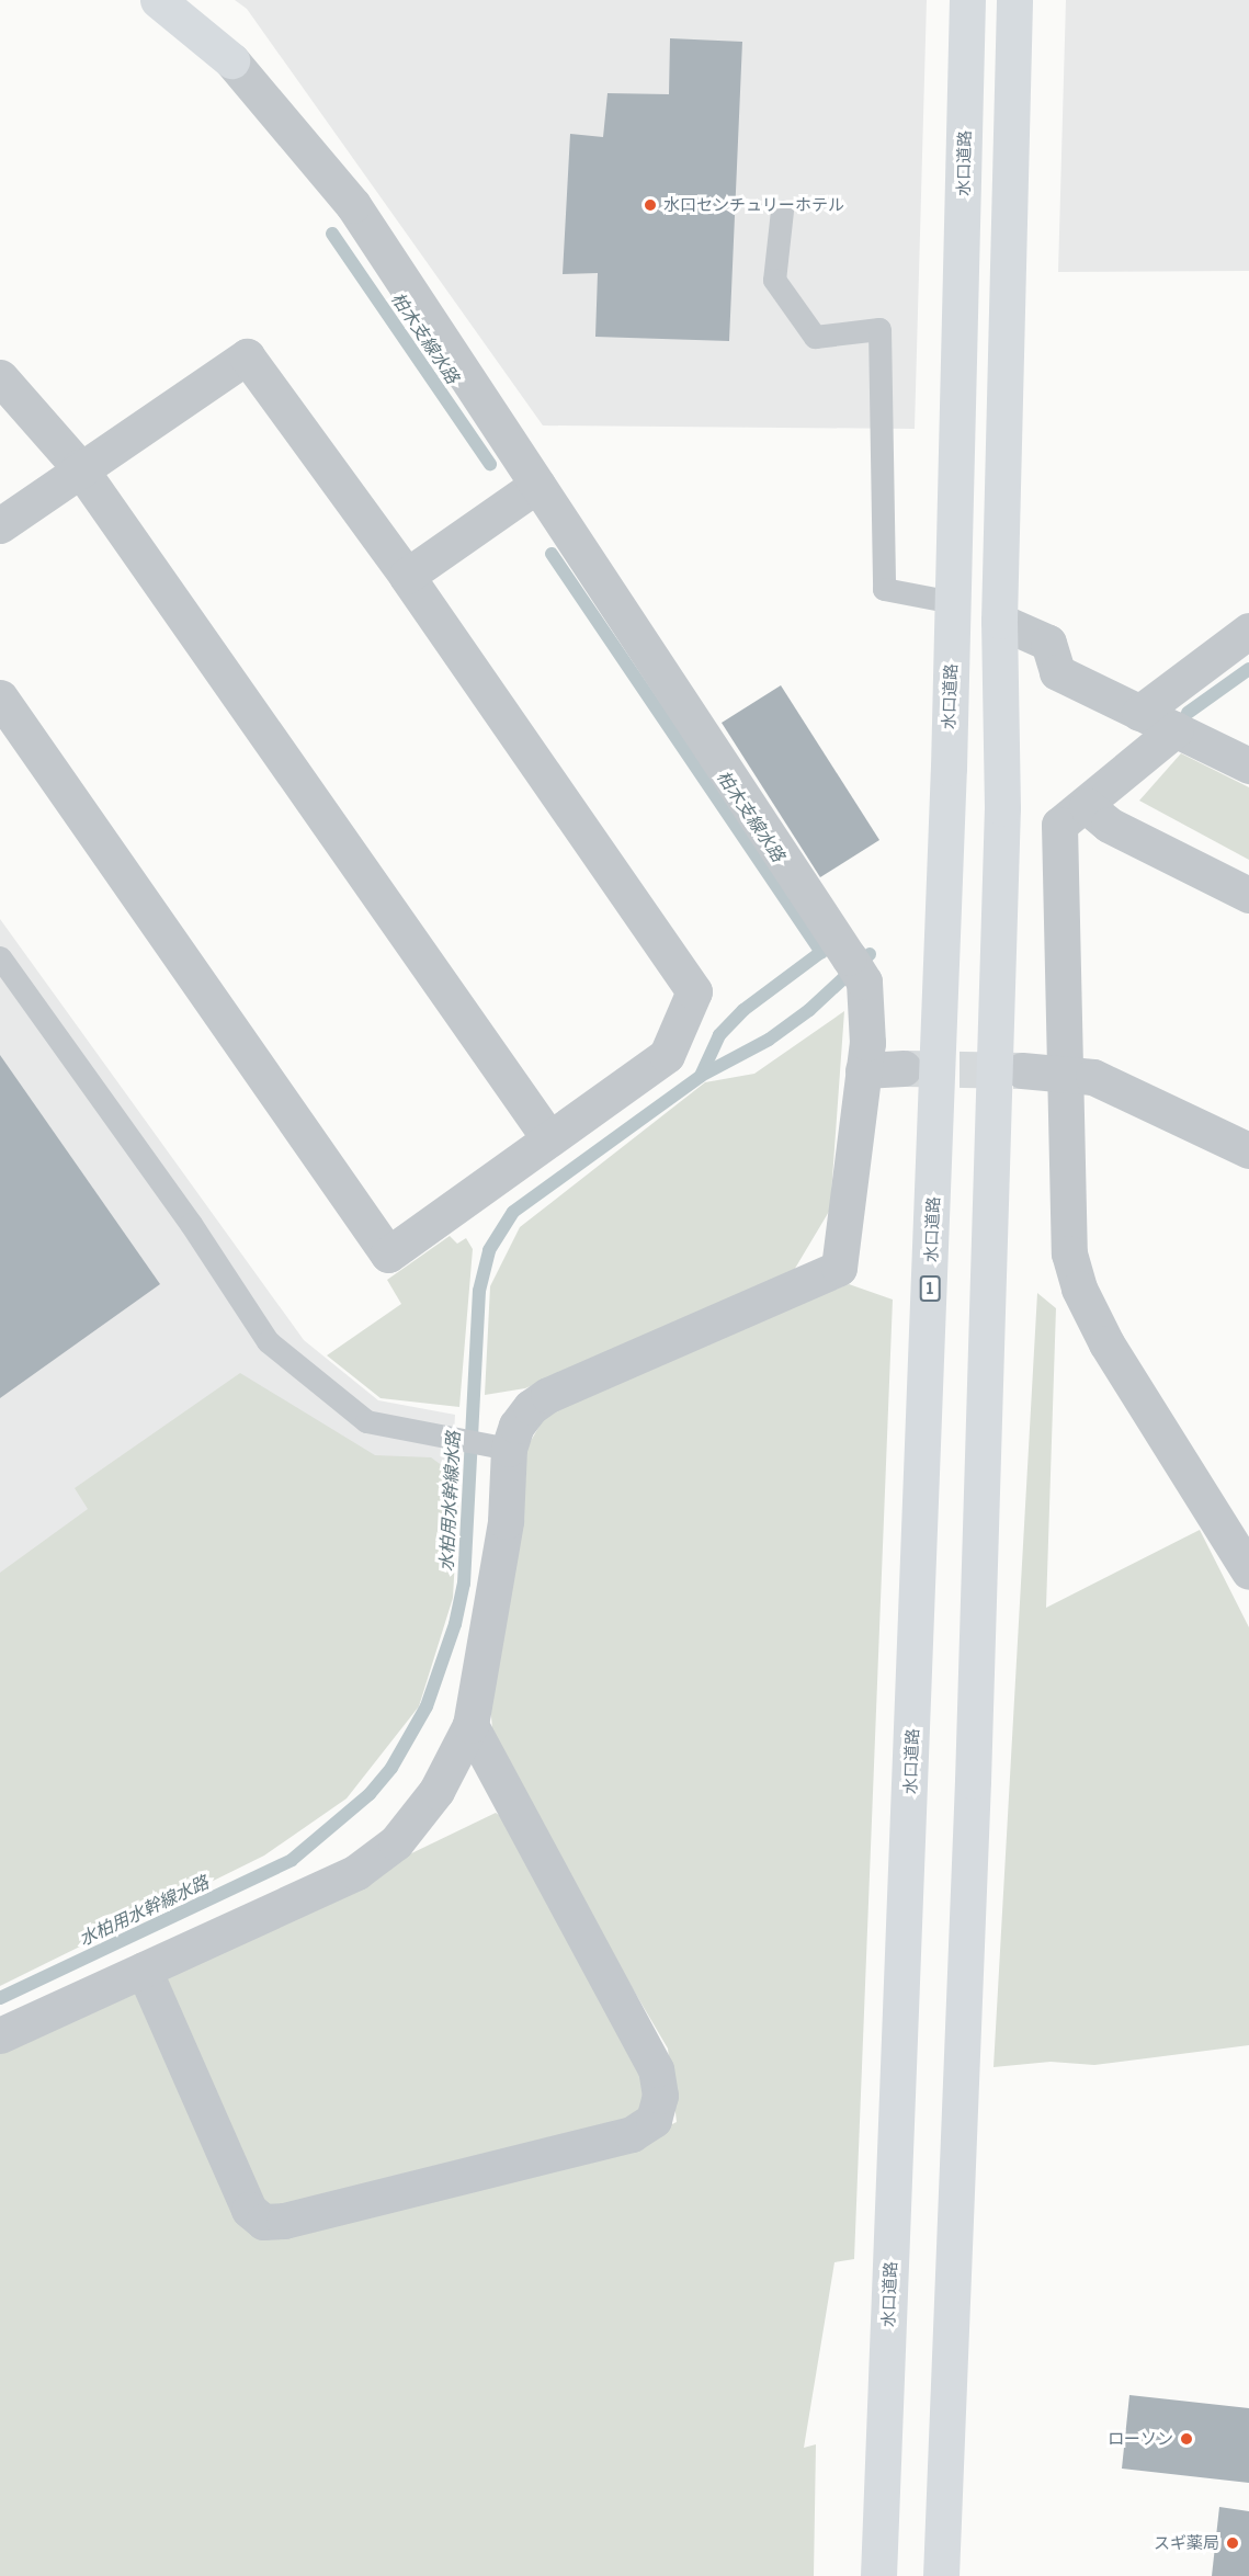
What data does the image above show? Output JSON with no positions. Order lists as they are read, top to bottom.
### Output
{
  "streets": {
    "main road": ["水口道路", "1"]
  },
  "water": ["柏木支線水路", "水柏用水幹線水路"],
  "places": ["水口センチュリーホテル", "ローソン", "スギ薬局"]
}
